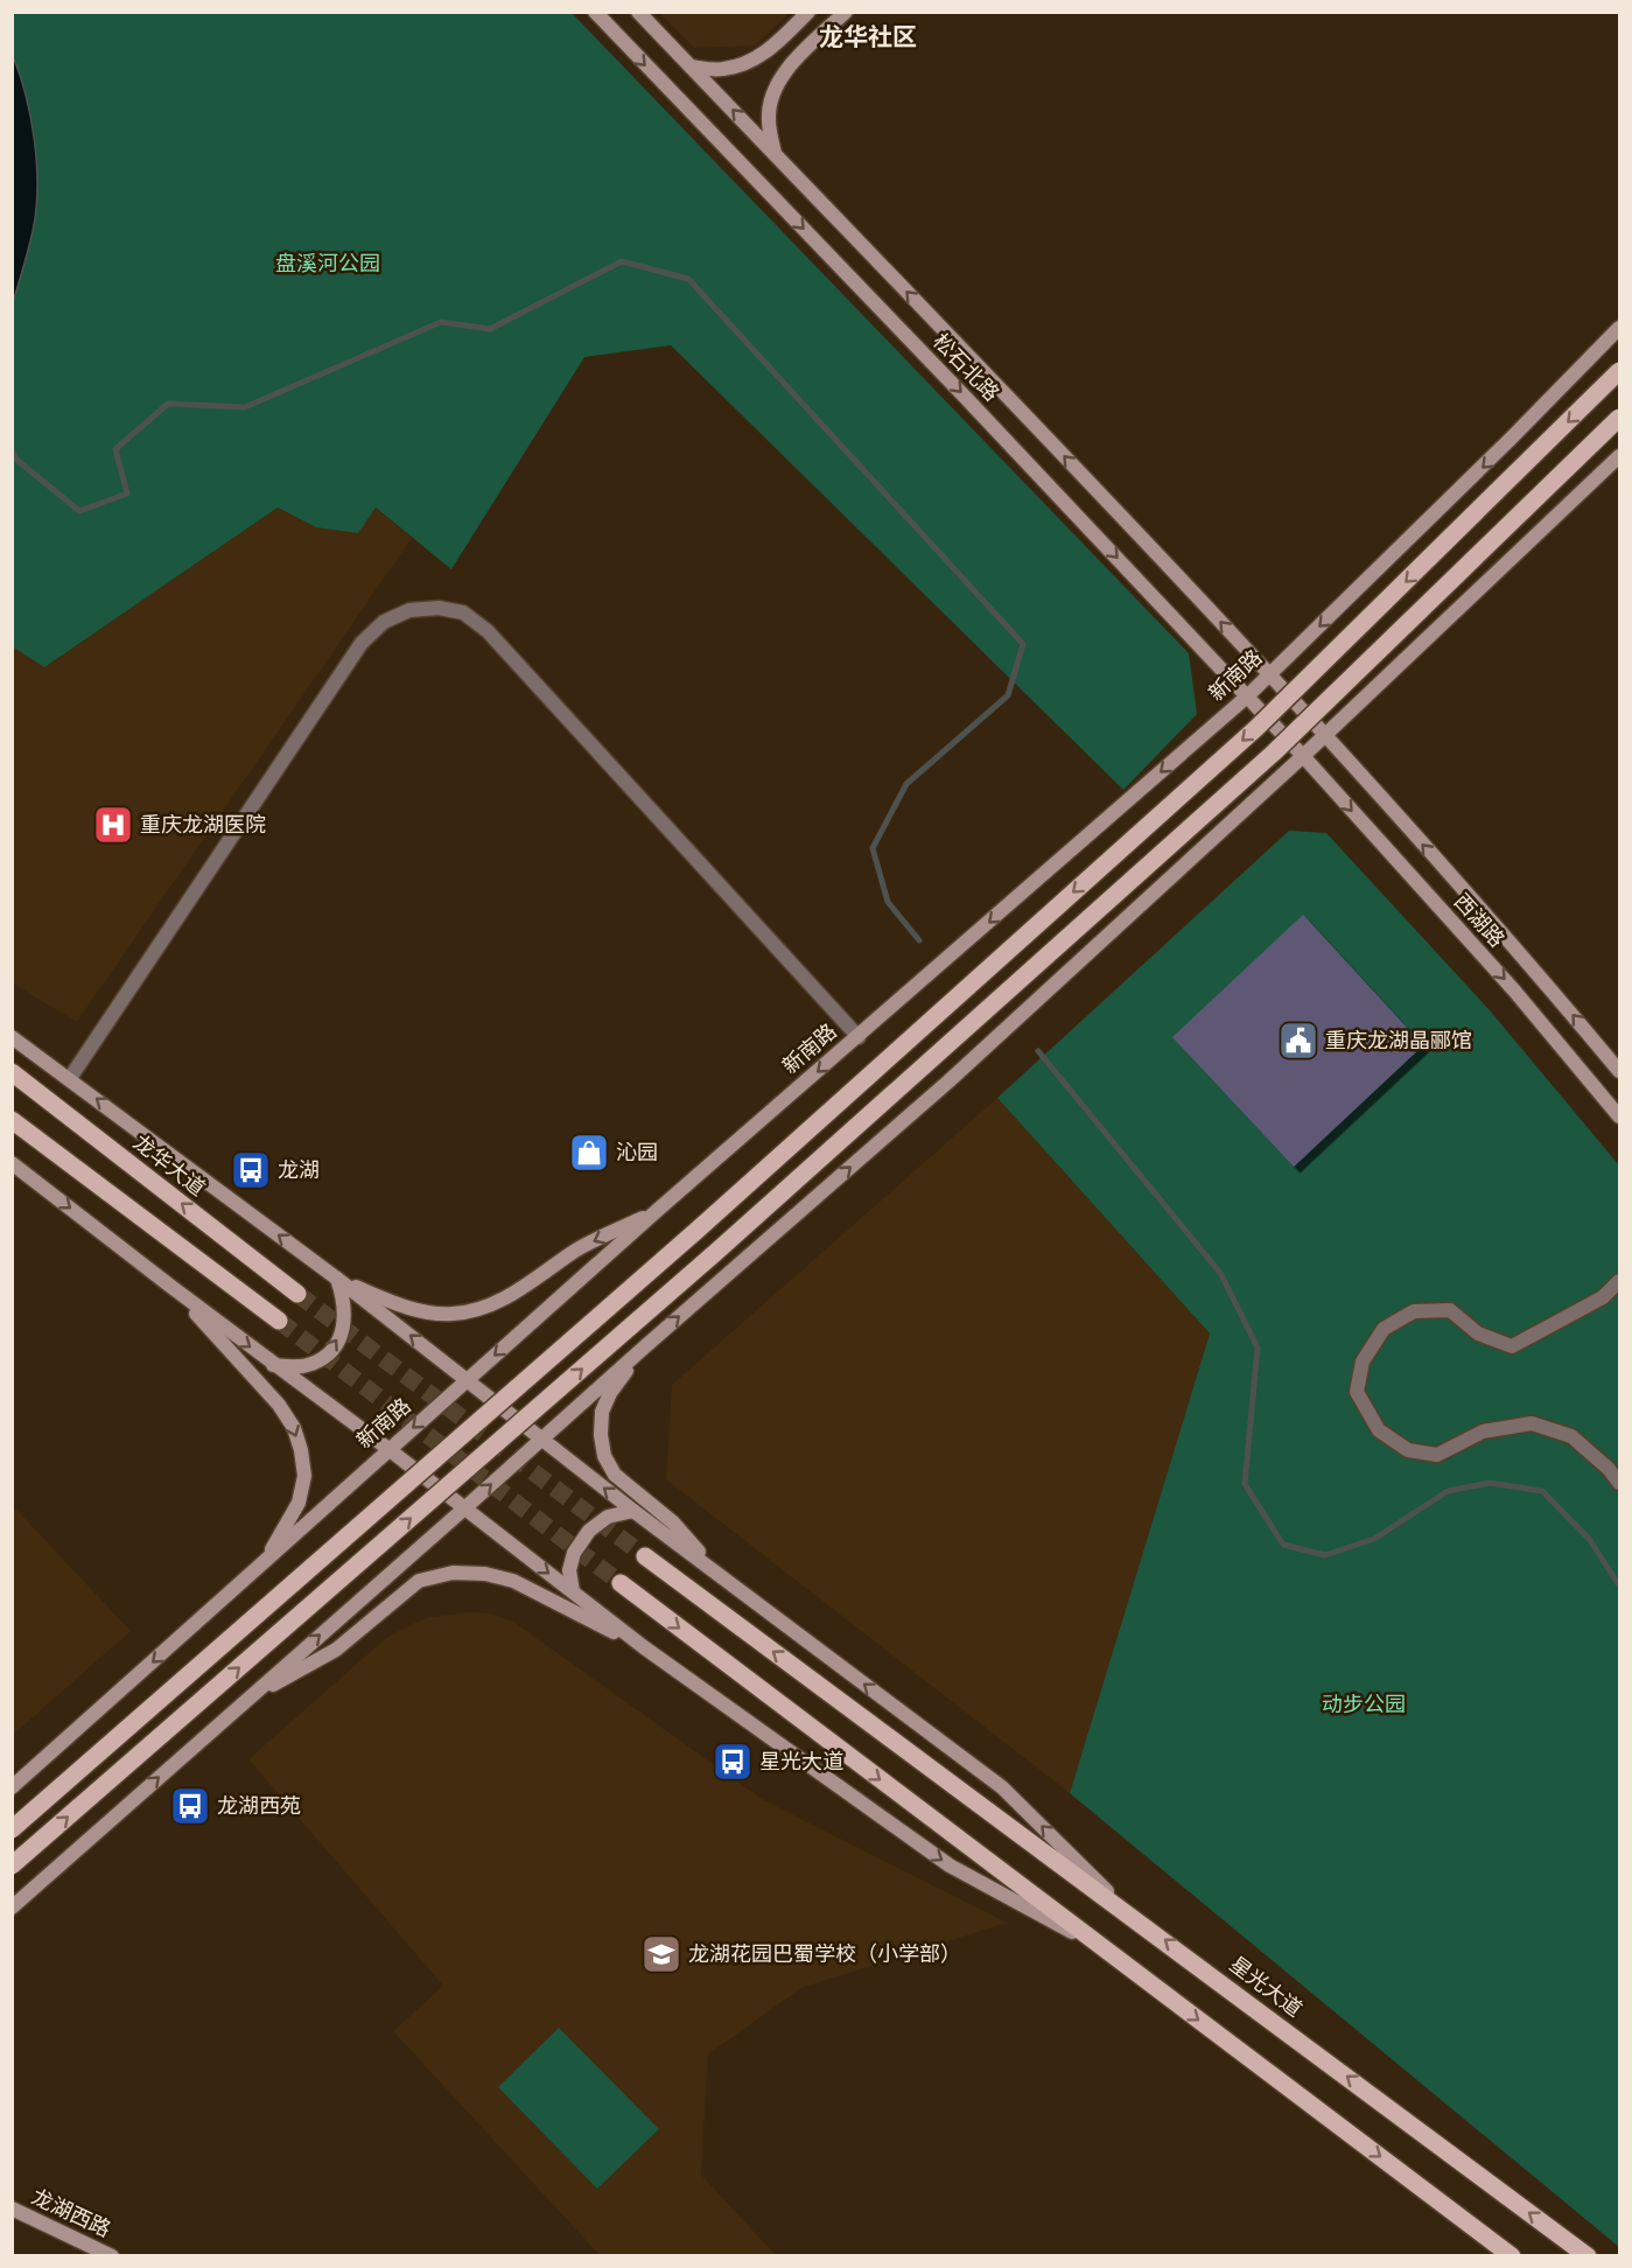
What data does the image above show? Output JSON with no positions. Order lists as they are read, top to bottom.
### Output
{
  "streets": {
    "main road": ["龙华大道", "星光大道"],
    "street": [
      "松石北路",
      "新南路",
      "西湖路",
      "龙湖西路"
    ]
  },
  "crossings": [
    ["松石北路", "新南路"],
    ["松石北路", "西湖路"]
  ],
  "districts": ["龙华社区"],
  "parks": ["盘溪河公园", "动步公园"],
  "places": {
    "hospital": ["重庆龙湖医院"],
    "public building": ["重庆龙湖晶郦馆"],
    "shop": ["沁园"],
    "bus stop": ["龙湖", "星光大道", "龙湖西苑"],
    "school or university": ["龙湖花园巴蜀学校（小学部）"]
  }
}
